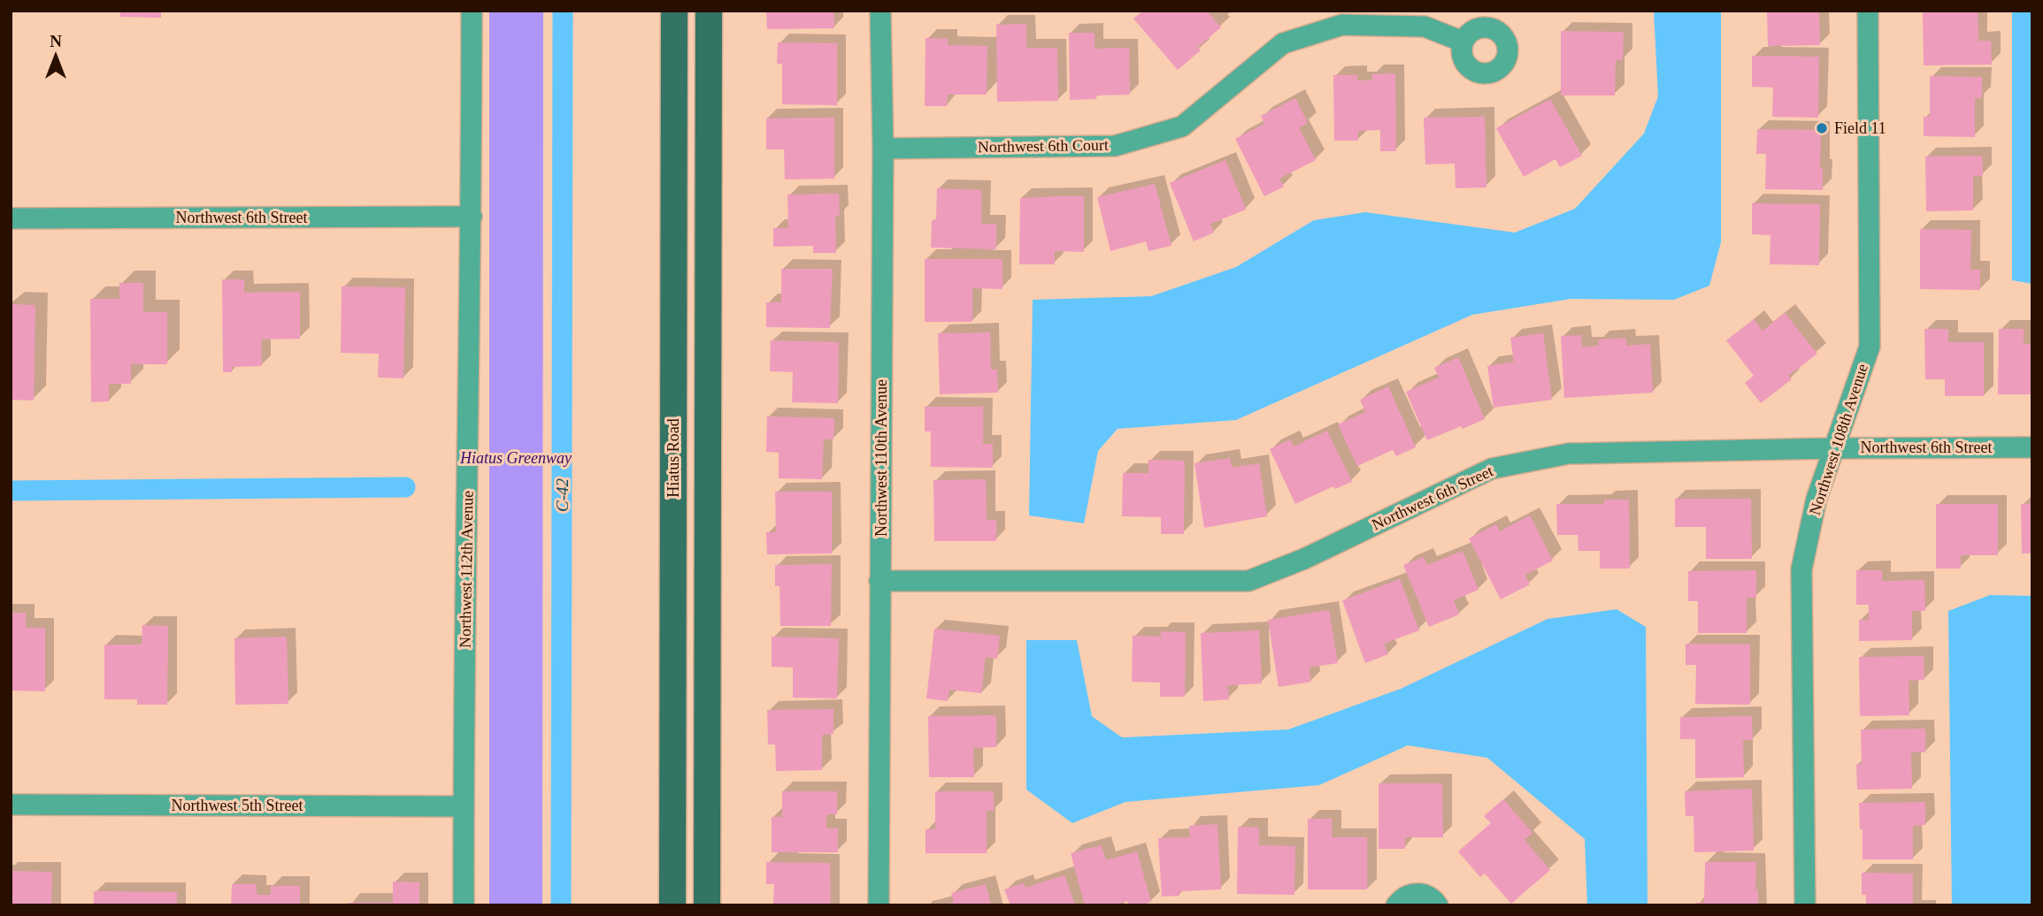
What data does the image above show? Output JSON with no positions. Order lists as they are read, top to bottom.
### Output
{
  "streets": {
    "main road": ["Hiatus Road"],
    "street": [
      "Northwest 6th Court",
      "Northwest 6th Street",
      "Northwest 108th Avenue",
      "Northwest 110th Avenue",
      "Northwest 112th Avenue",
      "Northwest 5th Street"
    ]
  },
  "crossings": [
    ["Northwest 6th Court", "Northwest 110th Avenue"],
    ["Northwest 6th Street", "Northwest 108th Avenue"],
    ["Northwest 6th Street", "Northwest 110th Avenue"],
    ["Northwest 6th Street", "Northwest 112th Avenue"],
    ["Northwest 112th Avenue", "Northwest 5th Street"]
  ],
  "water": ["C-42"],
  "parks": ["Hiatus Greenway"],
  "places": ["Field 11"],
  "north": "top"
}
